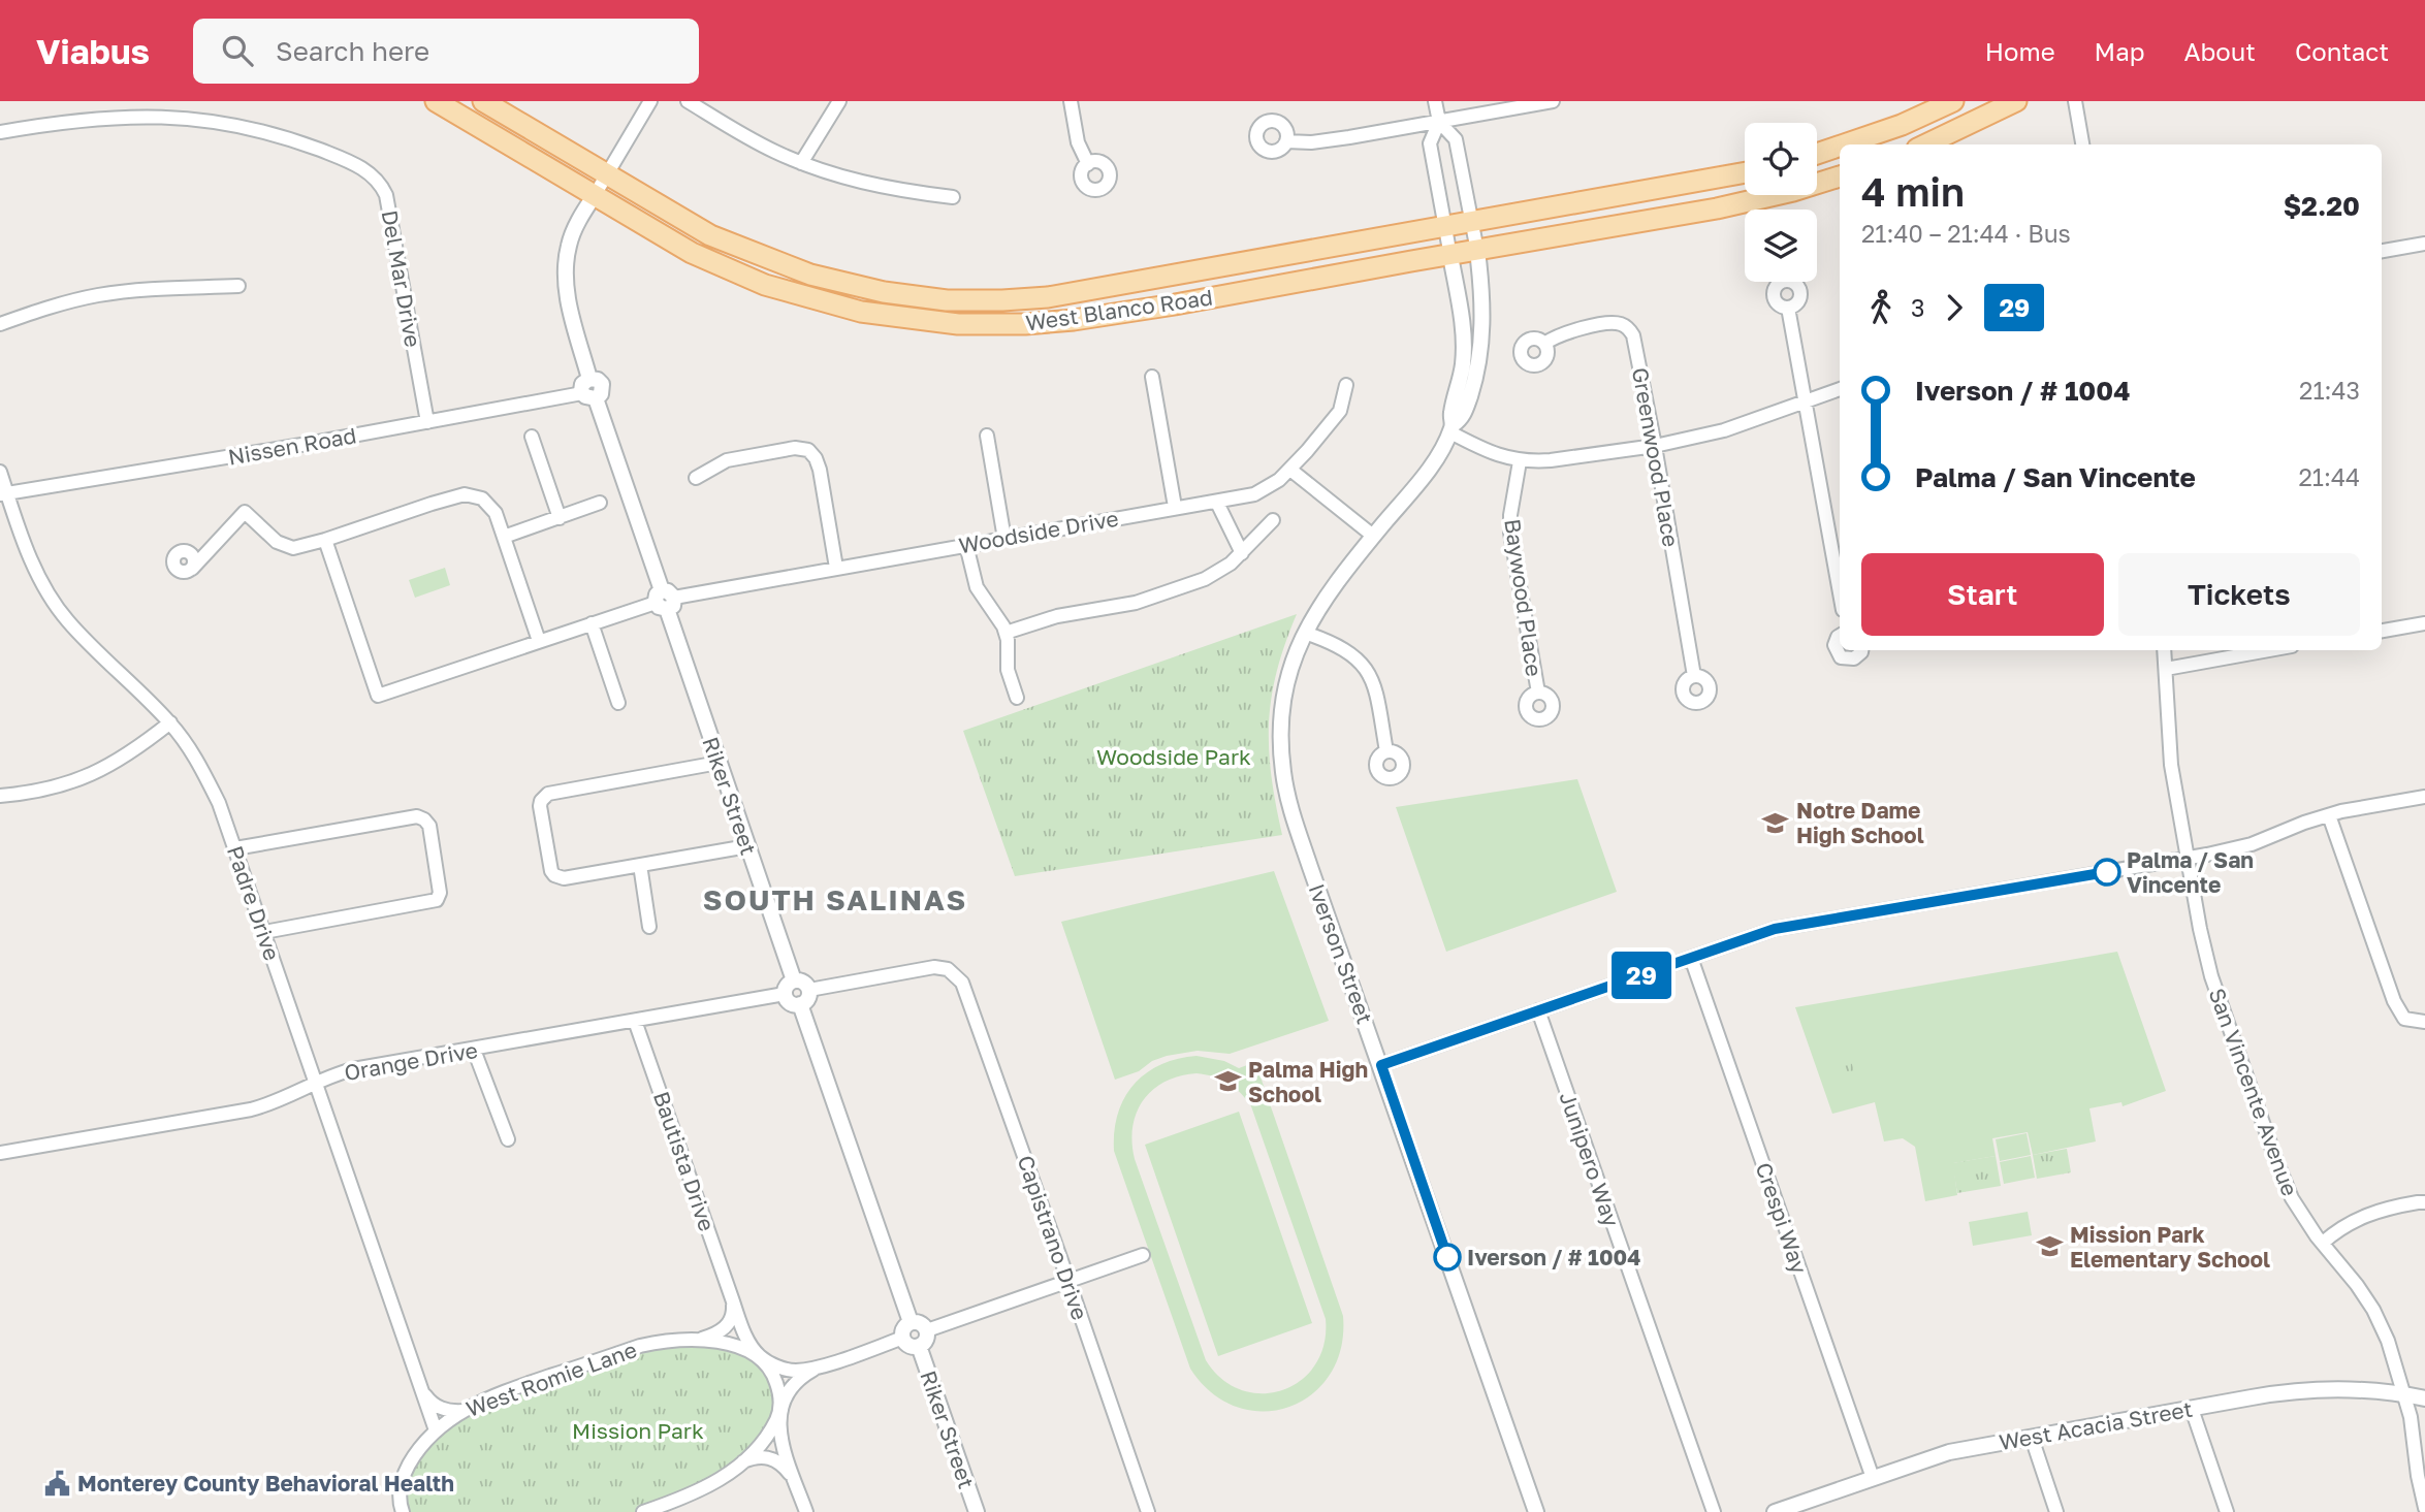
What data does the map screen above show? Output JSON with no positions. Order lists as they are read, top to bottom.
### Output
{
  "streets": {
    "main road": ["West Blanco Road"],
    "street": [
      "Del Mar Drive",
      "Nissen Road",
      "Greenwood Place",
      "Woodside Drive",
      "Baywood Place",
      "Riker Street",
      "Padre Drive",
      "Iverson Street",
      "Orange Drive",
      "San Vincente Avenue",
      "Junipero Way",
      "Bautista Drive",
      "Crespi Way",
      "Capistrano Drive",
      "West Romie Lane",
      "West Acacia Street"
    ]
  },
  "crossings": [
    ["Del Mar Drive", "Nissen Road"],
    ["West Blanco Road", "Riker Street"],
    ["West Blanco Road", "Iverson Street"],
    ["Nissen Road", "Riker Street"],
    ["Nissen Road", "Padre Drive"],
    ["Woodside Drive", "Riker Street"],
    ["Riker Street", "Orange Drive"],
    ["Riker Street", "Capistrano Drive"],
    ["Riker Street", "West Romie Lane"],
    ["Padre Drive", "Orange Drive"],
    ["Padre Drive", "West Romie Lane"],
    ["Orange Drive", "Bautista Drive"],
    ["Orange Drive", "Capistrano Drive"],
    ["San Vincente Avenue", "West Acacia Street"],
    ["Bautista Drive", "West Romie Lane"],
    ["Crespi Way", "West Acacia Street"]
  ],
  "districts": ["SOUTH SALINAS"],
  "parks": ["Woodside Park", "Mission Park"],
  "places": {
    "school or university": ["Notre Dame High School", "Palma High School", "Mission Park Elementary School"],
    "other": ["Palma / San Vincente", "Iverson / # 1004"],
    "public building": ["Monterey County Behavioral Health"]
  },
  "lines": ["bus line 29"],
  "page": {
    "header": "Viabus",
    "search": "Search here",
    "nav": [
      "Home",
      "Map",
      "About",
      "Contact"
    ],
    "on_map": "29",
    "heading": ["4 min", "21:40 – 21:44 · Bus", "$2.20"],
    "legs": ["3", "29"],
    "list": [
      {
        "name": "Iverson / # 1004",
        "value": "21:43"
      },
      {
        "name": "Palma / San Vincente",
        "value": "21:44"
      }
    ],
    "buttons": ["Start", "Tickets"]
  }
}
